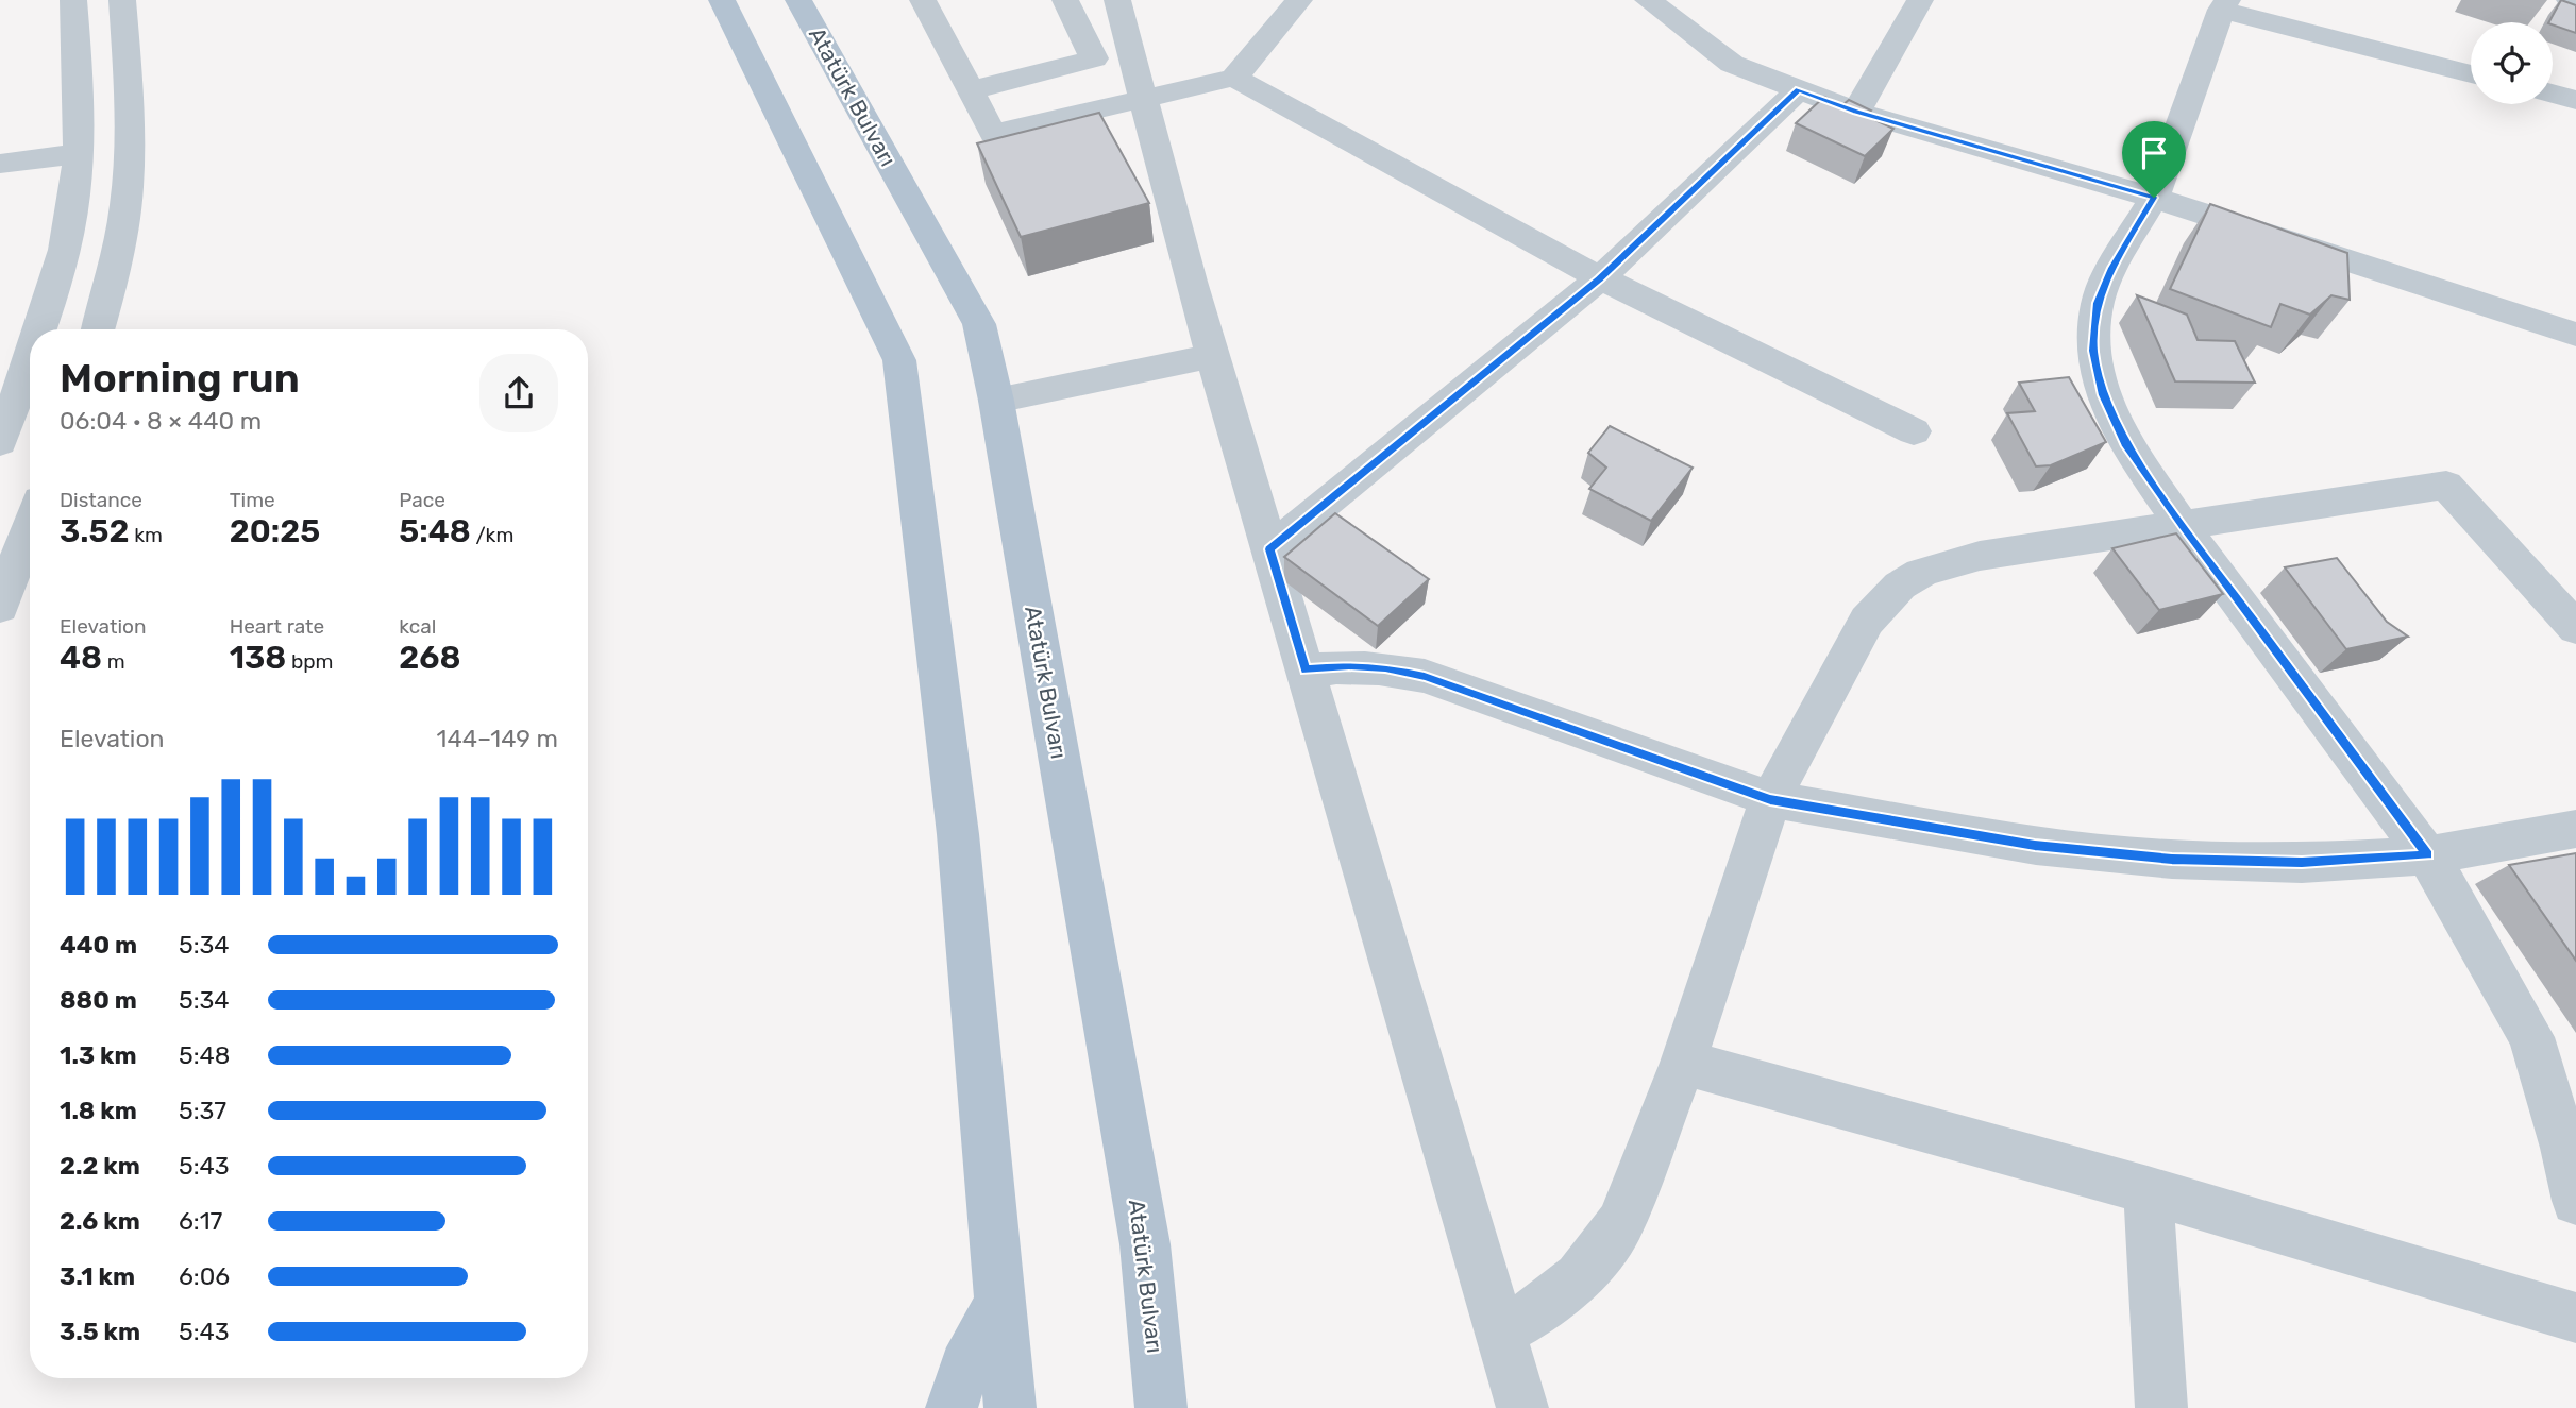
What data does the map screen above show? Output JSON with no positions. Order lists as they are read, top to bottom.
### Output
{
  "streets": {
    "main road": ["Atatürk Bulvarı"]
  },
  "page": {
    "heading": ["Morning run", "06:04 · 8 × 440 m"],
    "stats": [
      ["Distance", "3.52 km"],
      ["Time", "20:25"],
      ["Pace", "5:48 /km"],
      ["Elevation", "48 m"],
      ["Heart rate", "138 bpm"],
      ["kcal", "268"]
    ],
    "chart": ["Elevation", "144–149 m"],
    "list": [
      {
        "name": "440 m",
        "note": "5:34"
      },
      {
        "name": "880 m",
        "note": "5:34"
      },
      {
        "name": "1.3 km",
        "note": "5:48"
      },
      {
        "name": "1.8 km",
        "note": "5:37"
      },
      {
        "name": "2.2 km",
        "note": "5:43"
      },
      {
        "name": "2.6 km",
        "note": "6:17"
      },
      {
        "name": "3.1 km",
        "note": "6:06"
      },
      {
        "name": "3.5 km",
        "note": "5:43"
      }
    ]
  }
}
